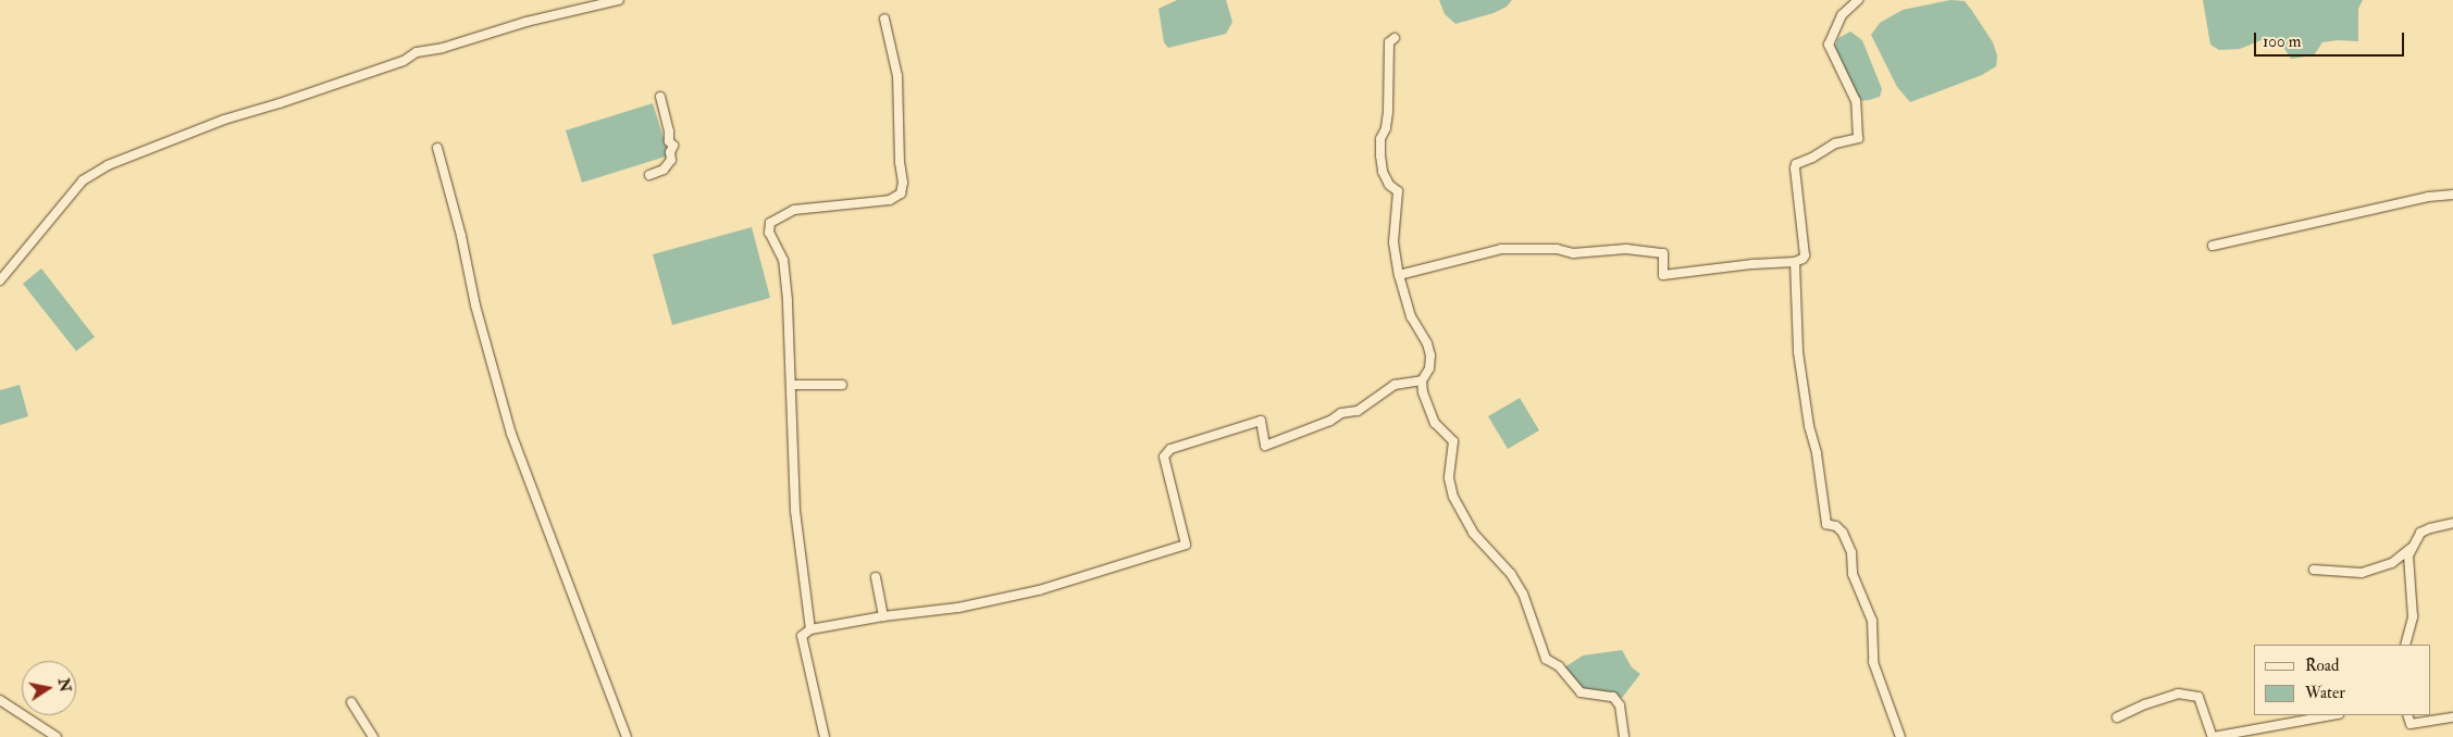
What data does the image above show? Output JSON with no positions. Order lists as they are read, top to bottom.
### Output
{
  "legend": ["Road", "Water"],
  "scale_bar": "100 m",
  "north": "right"
}
